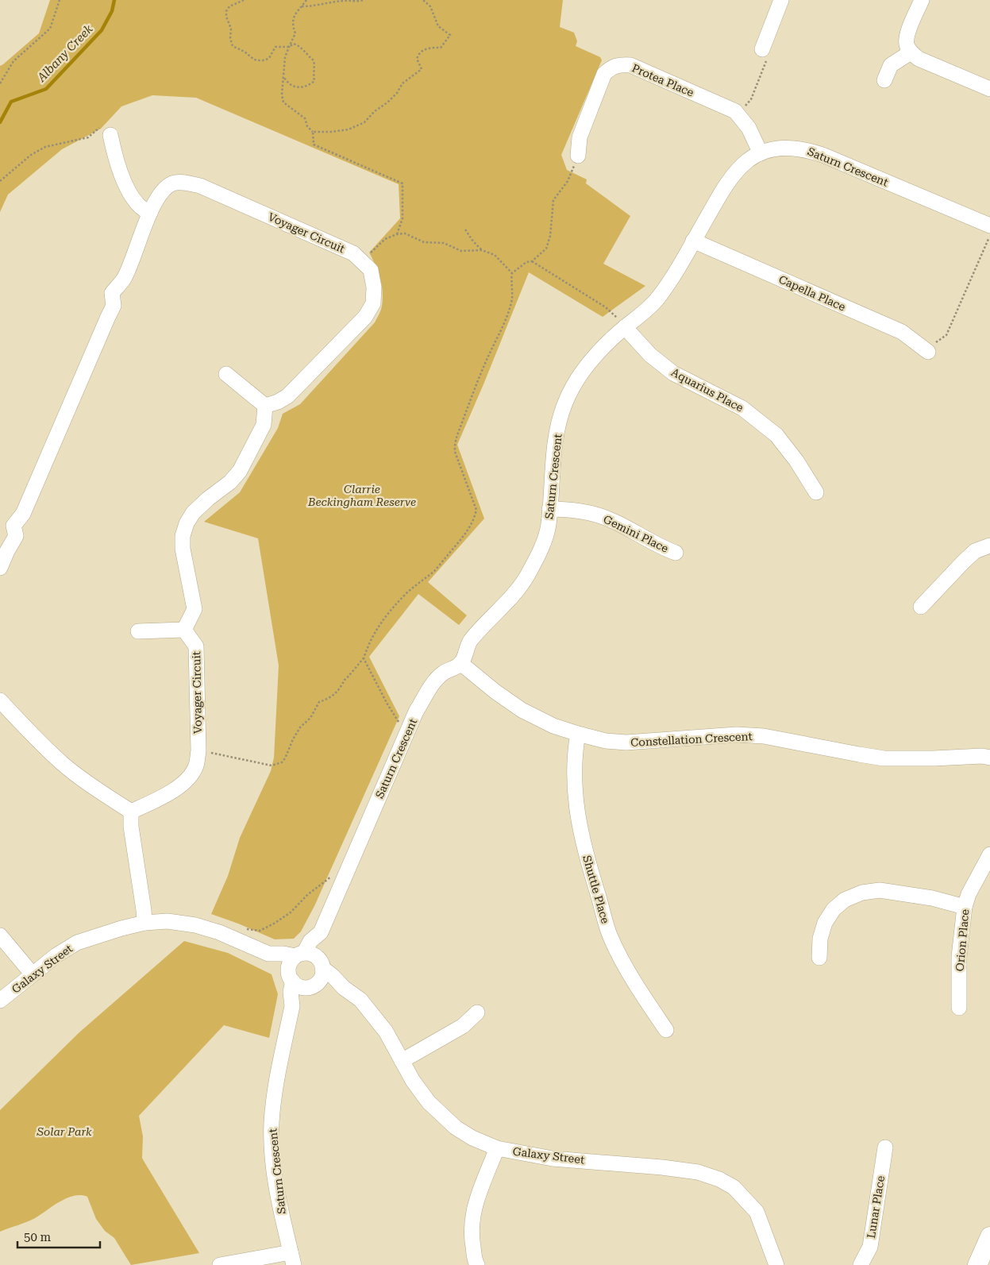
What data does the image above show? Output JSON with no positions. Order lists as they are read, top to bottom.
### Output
{
  "streets": {
    "street": [
      "Protea Place",
      "Saturn Crescent",
      "Voyager Circuit",
      "Capella Place",
      "Aquarius Place",
      "Gemini Place",
      "Constellation Crescent",
      "Shuttle Place",
      "Orion Place",
      "Galaxy Street",
      "Lunar Place"
    ]
  },
  "crossings": [
    ["Protea Place", "Saturn Crescent"],
    ["Saturn Crescent", "Capella Place"],
    ["Saturn Crescent", "Aquarius Place"],
    ["Saturn Crescent", "Gemini Place"],
    ["Saturn Crescent", "Constellation Crescent"],
    ["Saturn Crescent", "Galaxy Street"],
    ["Constellation Crescent", "Shuttle Place"]
  ],
  "water": ["Albany Creek"],
  "parks": ["Clarrie Beckingham Reserve", "Solar Park"],
  "scale_bar": "50 m"
}
